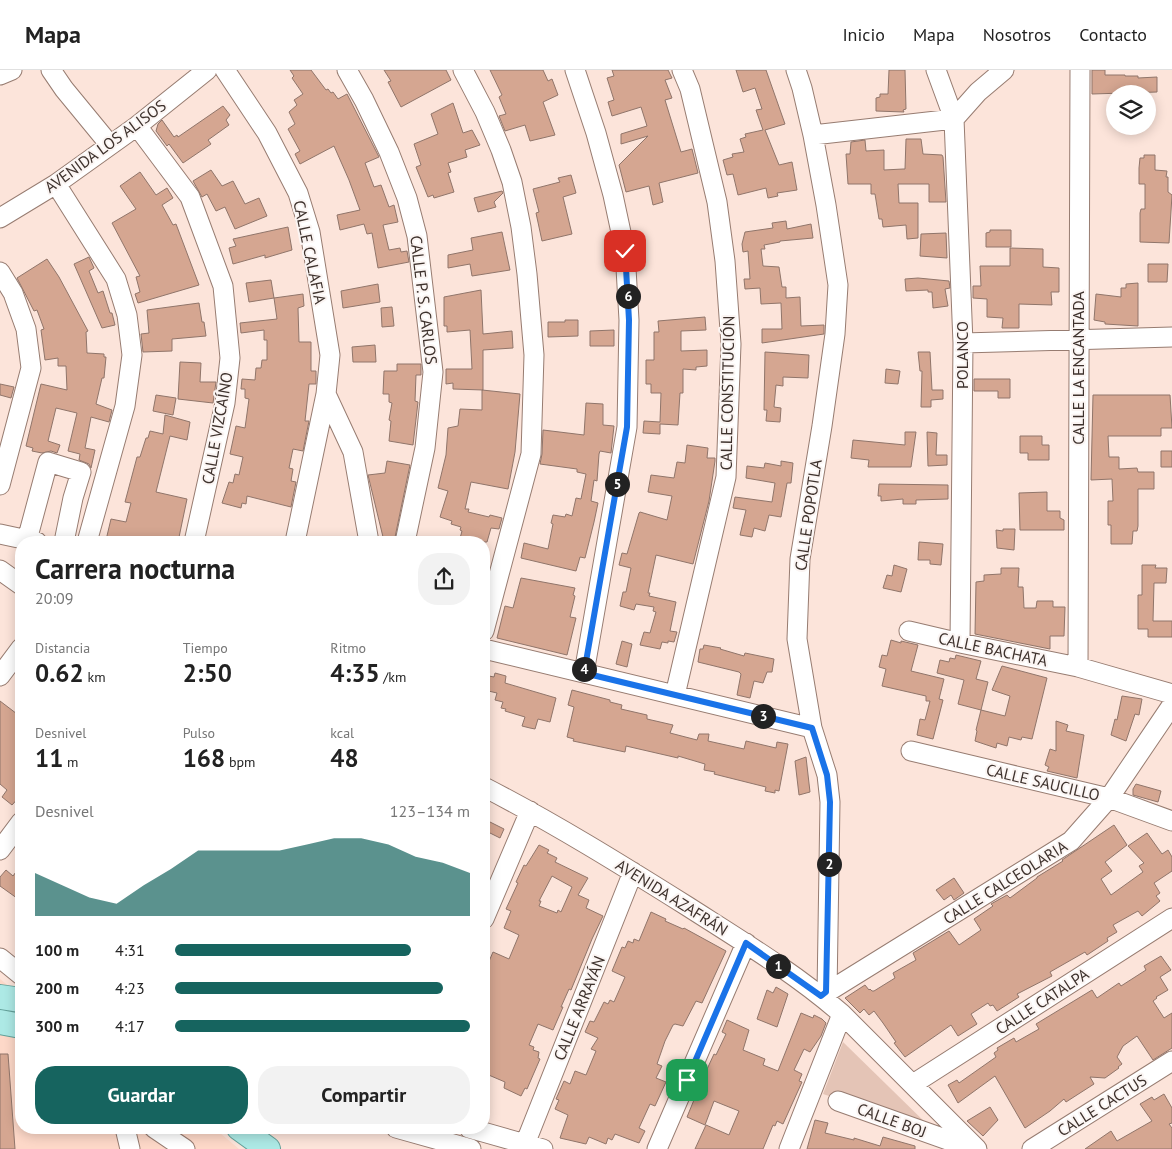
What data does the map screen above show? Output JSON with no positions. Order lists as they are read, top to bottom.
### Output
{
  "streets": {
    "street": [
      "AVENIDA LOS ALISOS",
      "CALLE CALAFIA",
      "CALLE P. S. CARLOS",
      "POLANCO",
      "CALLE LA ENCANTADA",
      "CALLE CONSTITUCIÓN",
      "CALLE VIZCAÍNO",
      "CALLE POPOTLA",
      "CALLE BACHATA",
      "CALLE SAUCILLO",
      "CALLE CALCEOLARIA",
      "AVENIDA AZAFRÁN",
      "CALLE CATALPA",
      "CALLE ARRAYÁN",
      "CALLE CACTUS",
      "CALLE BOJ"
    ]
  },
  "crossings": [
    ["AVENIDA LOS ALISOS", "CALLE VIZCAÍNO"],
    ["POLANCO", "CALLE BACHATA"],
    ["CALLE LA ENCANTADA", "CALLE BACHATA"],
    ["CALLE POPOTLA", "CALLE CALCEOLARIA"],
    ["CALLE POPOTLA", "AVENIDA AZAFRÁN"],
    ["CALLE SAUCILLO", "CALLE CALCEOLARIA"],
    ["CALLE CALCEOLARIA", "AVENIDA AZAFRÁN"],
    ["AVENIDA AZAFRÁN", "CALLE CATALPA"],
    ["AVENIDA AZAFRÁN", "CALLE ARRAYÁN"],
    ["AVENIDA AZAFRÁN", "CALLE BOJ"]
  ],
  "page": {
    "header": "Mapa",
    "nav": [
      "Inicio",
      "Mapa",
      "Nosotros",
      "Contacto"
    ],
    "pins": [
      "6",
      "5",
      "4",
      "3",
      "2",
      "1"
    ],
    "heading": ["Carrera nocturna", "20:09"],
    "stats": [
      ["Distancia", "0.62 km"],
      ["Tiempo", "2:50"],
      ["Ritmo", "4:35 /km"],
      ["Desnivel", "11 m"],
      ["Pulso", "168 bpm"],
      ["kcal", "48"]
    ],
    "chart": ["Desnivel", "123–134 m"],
    "list": [
      {
        "name": "100 m",
        "note": "4:31"
      },
      {
        "name": "200 m",
        "note": "4:23"
      },
      {
        "name": "300 m",
        "note": "4:17"
      }
    ],
    "buttons": ["Guardar", "Compartir"]
  }
}
